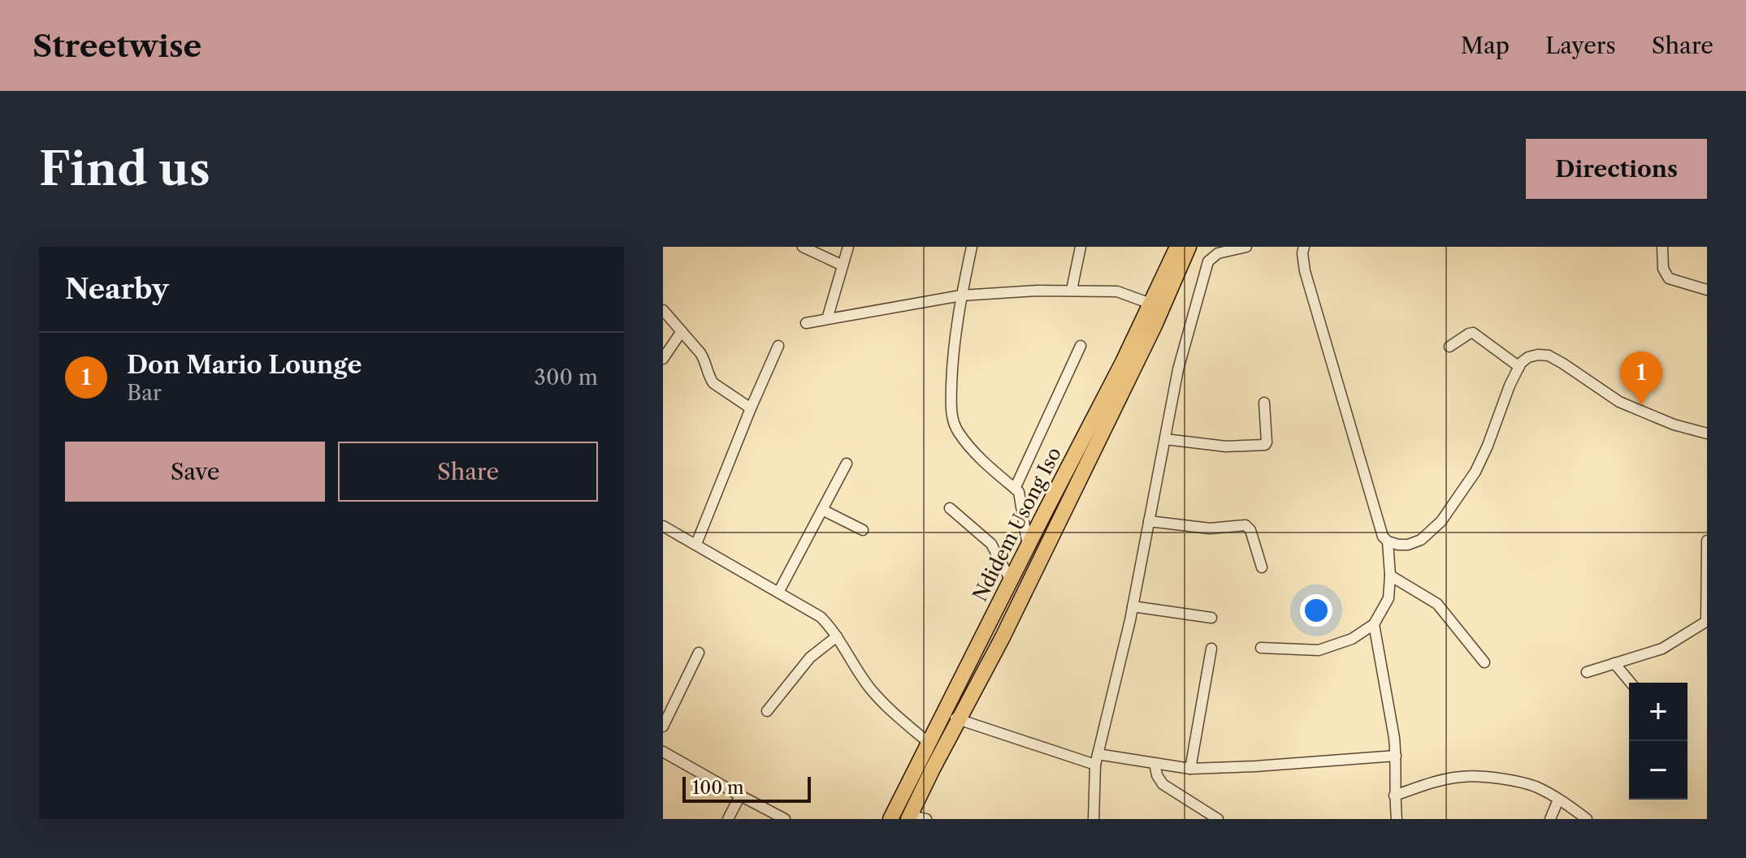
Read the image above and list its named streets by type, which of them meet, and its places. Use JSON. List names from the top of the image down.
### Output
{
  "streets": {
    "highway": ["Ndidem Usong Iso"]
  },
  "scale_bar": "100 m",
  "page": {
    "header": "Streetwise",
    "nav": ["Map", "Layers", "Share"],
    "buttons": [
      "Directions",
      ["Save", "Share"]
    ],
    "title": "Find us",
    "heading": "Nearby",
    "list": [
      {
        "mark": "1",
        "name": "Don Mario Lounge",
        "note": "Bar",
        "value": "300 m"
      }
    ],
    "pins": "1",
    "map_buttons": ["+", "−"],
    "scale": "100 m"
  }
}
